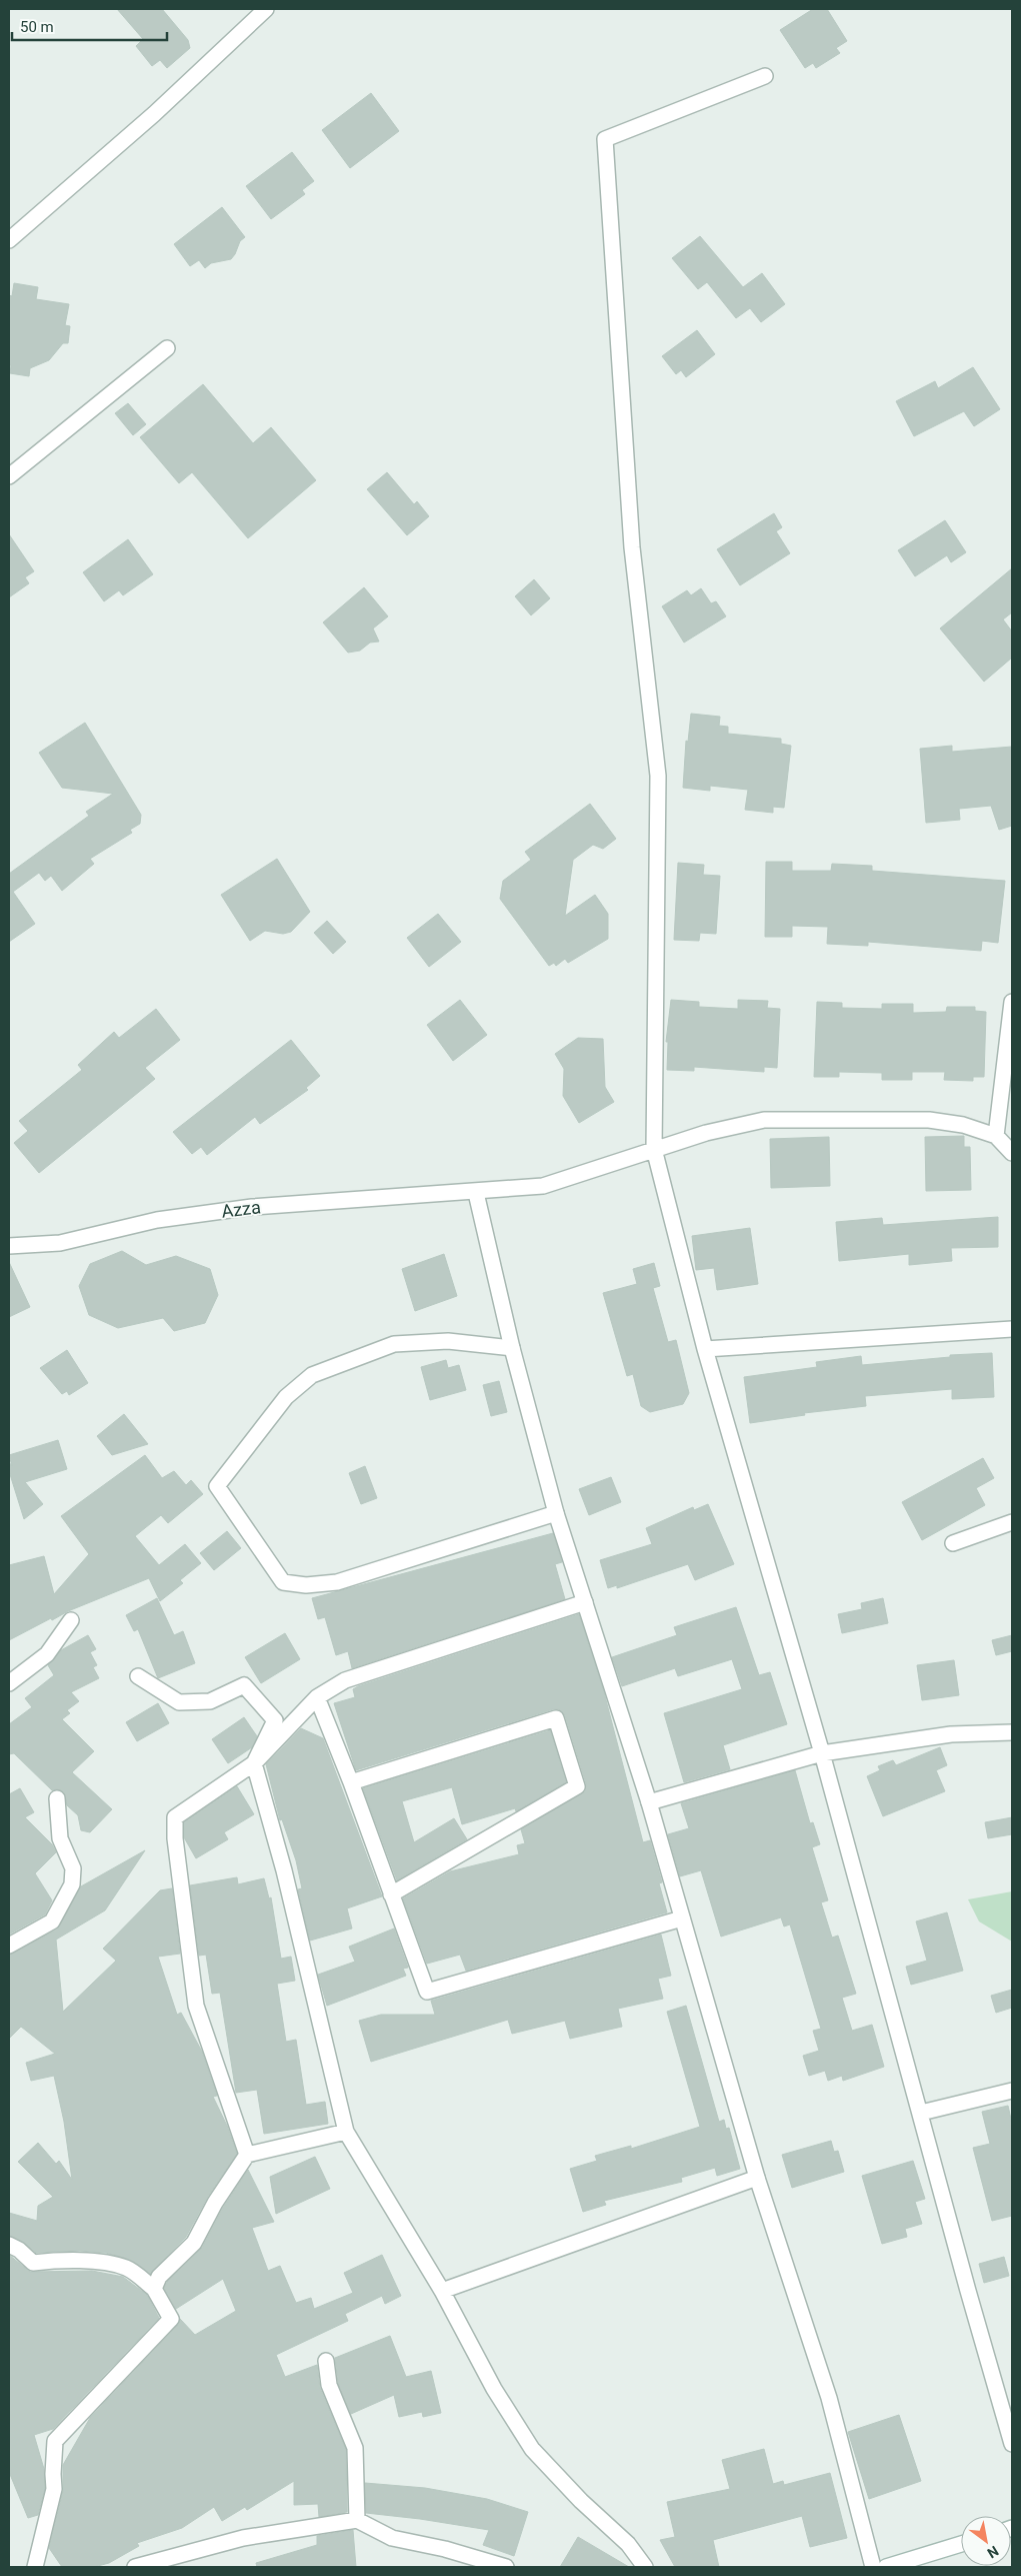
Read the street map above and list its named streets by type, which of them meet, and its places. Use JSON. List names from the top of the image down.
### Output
{
  "streets": {
    "street": ["Azza"]
  },
  "scale_bar": "50 m",
  "north": "bottom right"
}
